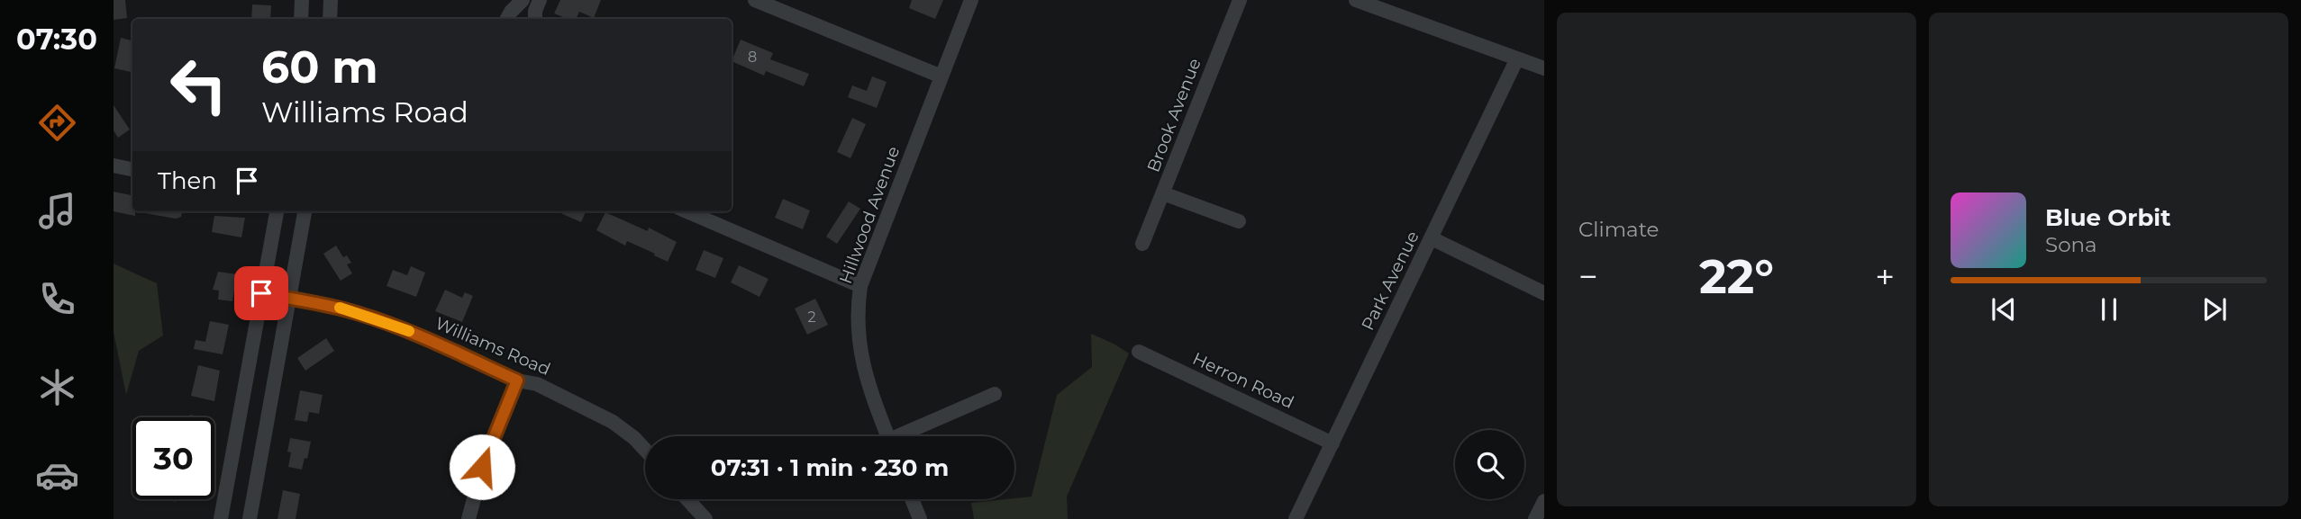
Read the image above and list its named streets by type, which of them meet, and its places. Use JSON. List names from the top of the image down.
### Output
{
  "streets": {
    "street": [
      "Brook Avenue",
      "Hillwood Avenue",
      "Park Avenue",
      "Williams Road",
      "Herron Road"
    ]
  },
  "crossings": [
    ["Park Avenue", "Herron Road"]
  ],
  "house_numbers": ["8", "2"],
  "page": {
    "tabs": "07:30",
    "tile": "Climate",
    "turn": ["60 m", "Williams Road"],
    "then": "Then",
    "song": ["Blue Orbit", "Sona"],
    "heat": ["−", "22°", "+"],
    "limit": "30",
    "trip": "07:31 · 1 min · 230 m"
  }
}
